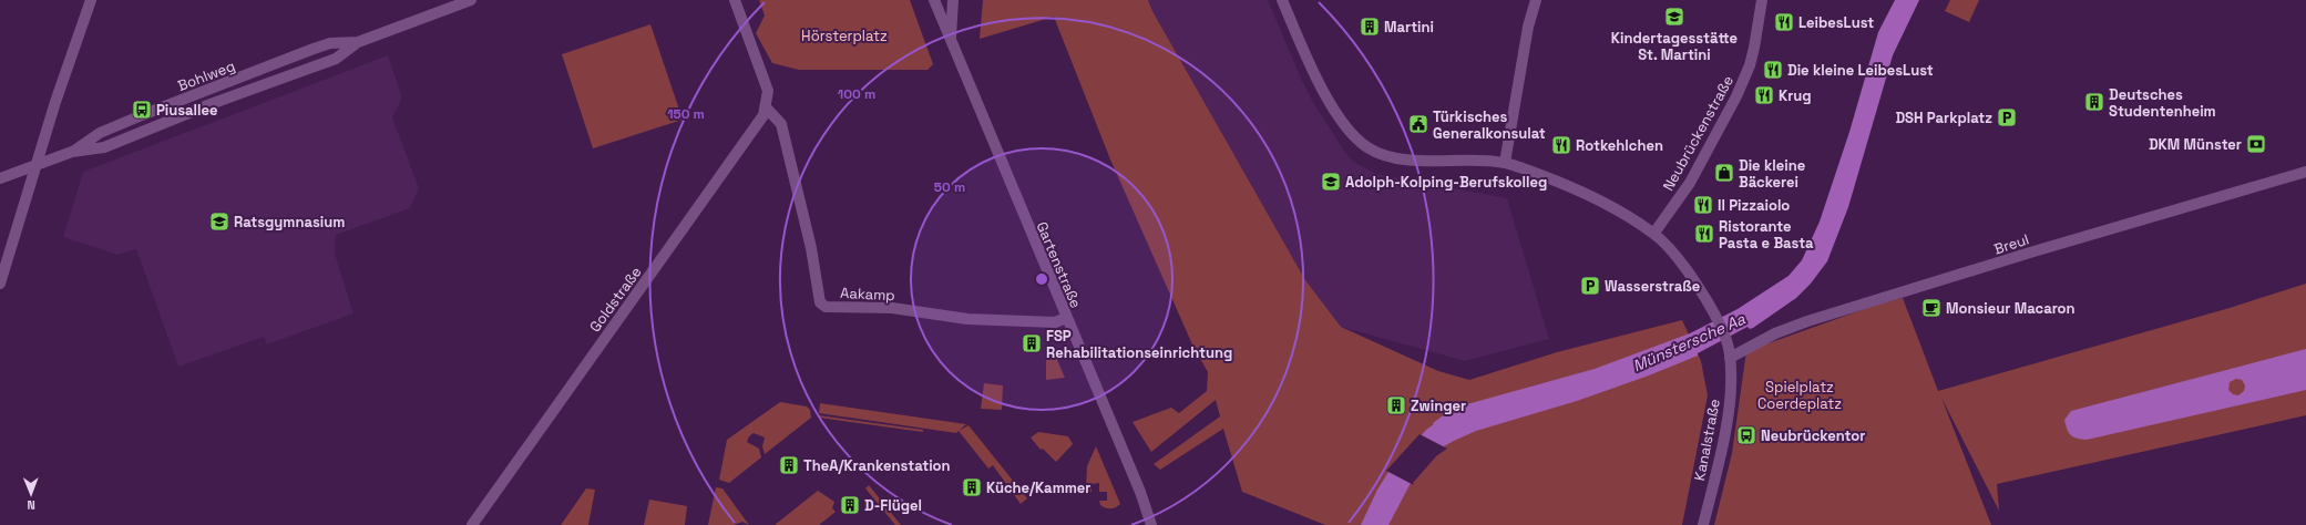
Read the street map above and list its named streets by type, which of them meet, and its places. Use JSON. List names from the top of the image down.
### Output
{
  "streets": {
    "street": [
      "Bohlweg",
      "Neubrückenstraße",
      "Breul",
      "Gartenstraße",
      "Aakamp",
      "Goldstraße",
      "Kanalstraße"
    ]
  },
  "crossings": [
    ["Breul", "Kanalstraße"],
    ["Gartenstraße", "Aakamp"],
    ["Aakamp", "Goldstraße"]
  ],
  "water": ["Münstersche Aa"],
  "parks": ["Hörsterplatz", "Spielplatz Coerdeplatz"],
  "places": {
    "school or university": ["Kindertagesstätte St. Martini", "Adolph-Kolping-Berufskolleg", "Ratsgymnasium"],
    "restaurant": [
      "LeibesLust",
      "Die kleine LeibesLust",
      "Krug",
      "Rotkehlchen",
      "Il Pizzaiolo",
      "Ristorante Pasta e Basta"
    ],
    "building": [
      "Martini",
      "Deutsches Studentenheim",
      "FSP Rehabilitationseinrichtung",
      "Zwinger",
      "TheA/Krankenstation",
      "Küche/Kammer",
      "D-Flügel"
    ],
    "bus stop": ["Piusallee", "Neubrückentor"],
    "parking": ["DSH Parkplatz", "Wasserstraße"],
    "public building": ["Türkisches Generalkonsulat"],
    "bank": ["DKM Münster"],
    "shop": ["Die kleine Bäckerei"],
    "cafe": ["Monsieur Macaron"]
  },
  "north": "bottom",
  "rings": ["100 m", "150 m", "50 m"]
}
